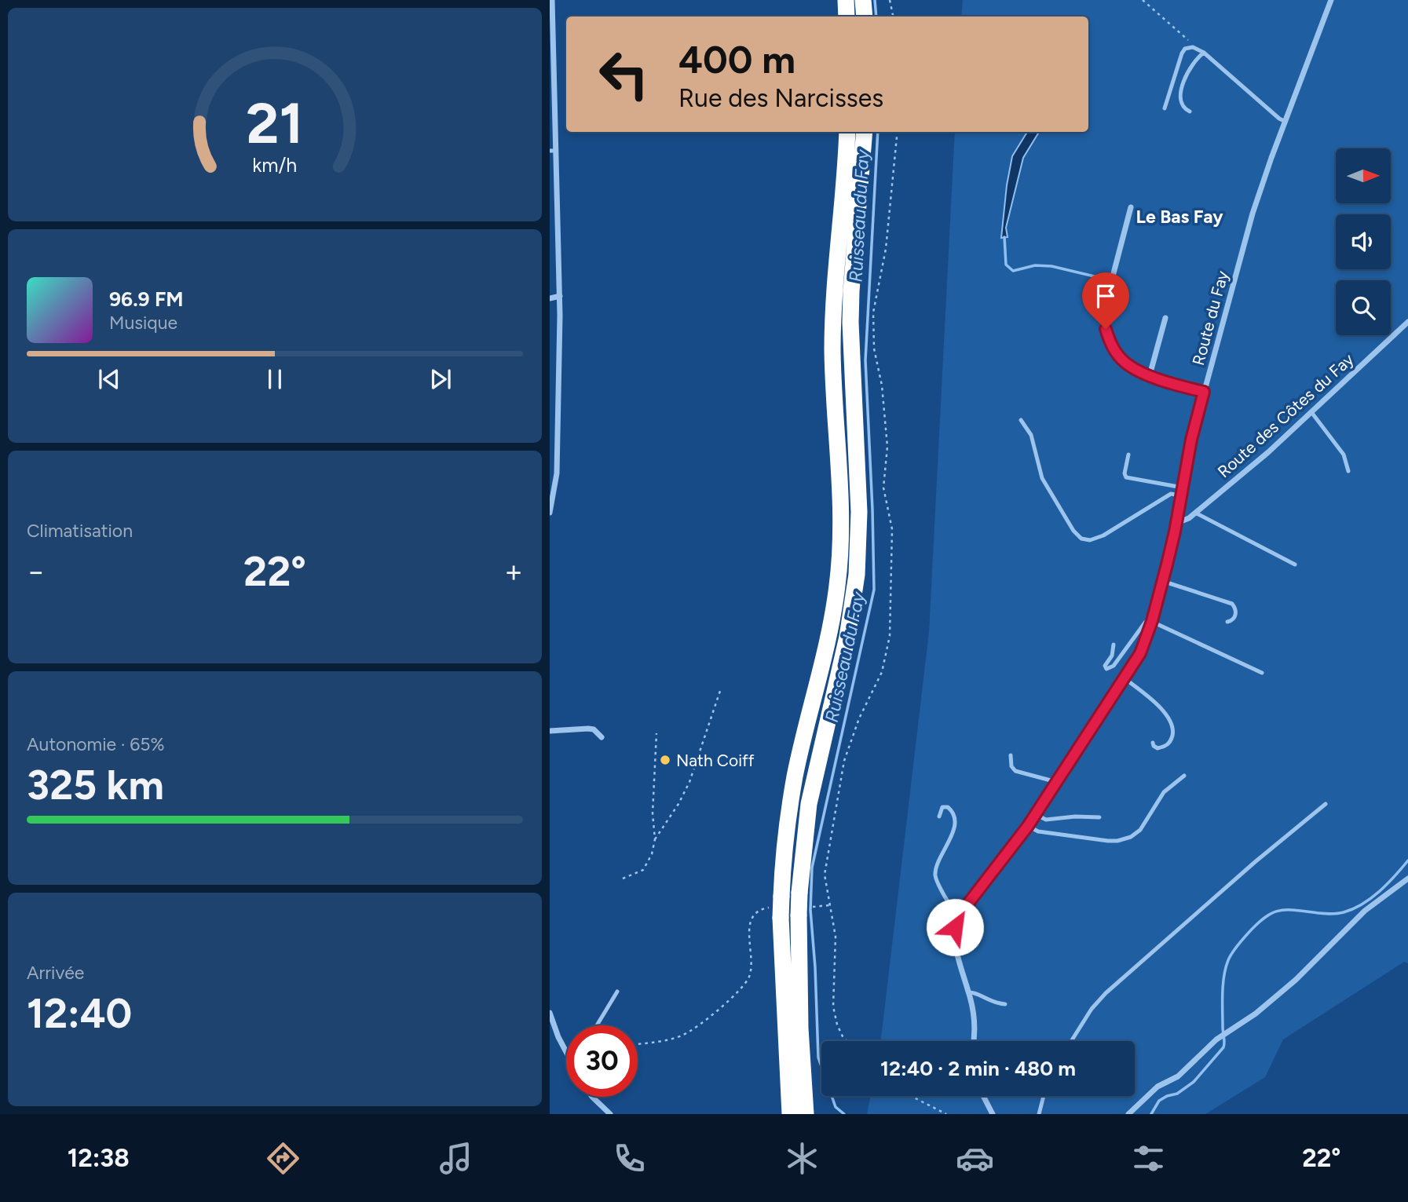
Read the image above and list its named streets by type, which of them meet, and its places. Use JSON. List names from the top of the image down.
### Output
{
  "streets": {
    "street": ["Route du Fay", "Route des Côtes du Fay"]
  },
  "crossings": [
    ["Route du Fay", "Route des Côtes du Fay"]
  ],
  "districts": ["Le Bas Fay"],
  "water": ["Ruisseau du Fay"],
  "places": ["Nath Coiff"],
  "north": "right",
  "page": {
    "turn": ["400 m", "Rue des Narcisses"],
    "song": ["96.9 FM", "Musique"],
    "tile": [
      "Climatisation",
      ["Autonomie · 65%", "325 km"],
      ["Arrivée", "12:40"]
    ],
    "heat": ["−", "22°", "+"],
    "limit": "30",
    "trip": "12:40 · 2 min · 480 m",
    "tabs": ["12:38", "22°"],
    "gauge": ["21", "km/h"]
  }
}
